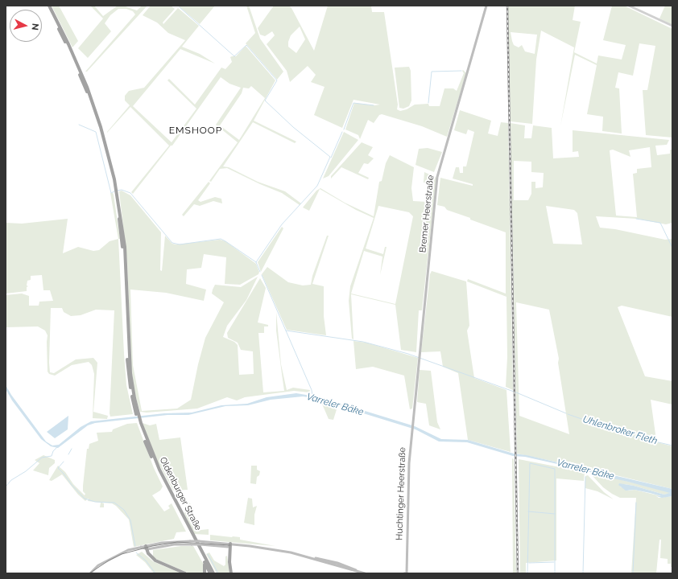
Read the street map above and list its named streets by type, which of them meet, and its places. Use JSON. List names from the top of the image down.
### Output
{
  "streets": {
    "highway": ["Oldenburger Straße"],
    "main road": ["Bremer Heerstraße", "Huchtinger Heerstraße"]
  },
  "crossings": [
    ["Bremer Heerstraße", "Huchtinger Heerstraße"]
  ],
  "districts": ["EMSHOOP"],
  "water": ["Varreler Bäke", "Uhlenbroker Fleth"],
  "north": "right"
}
